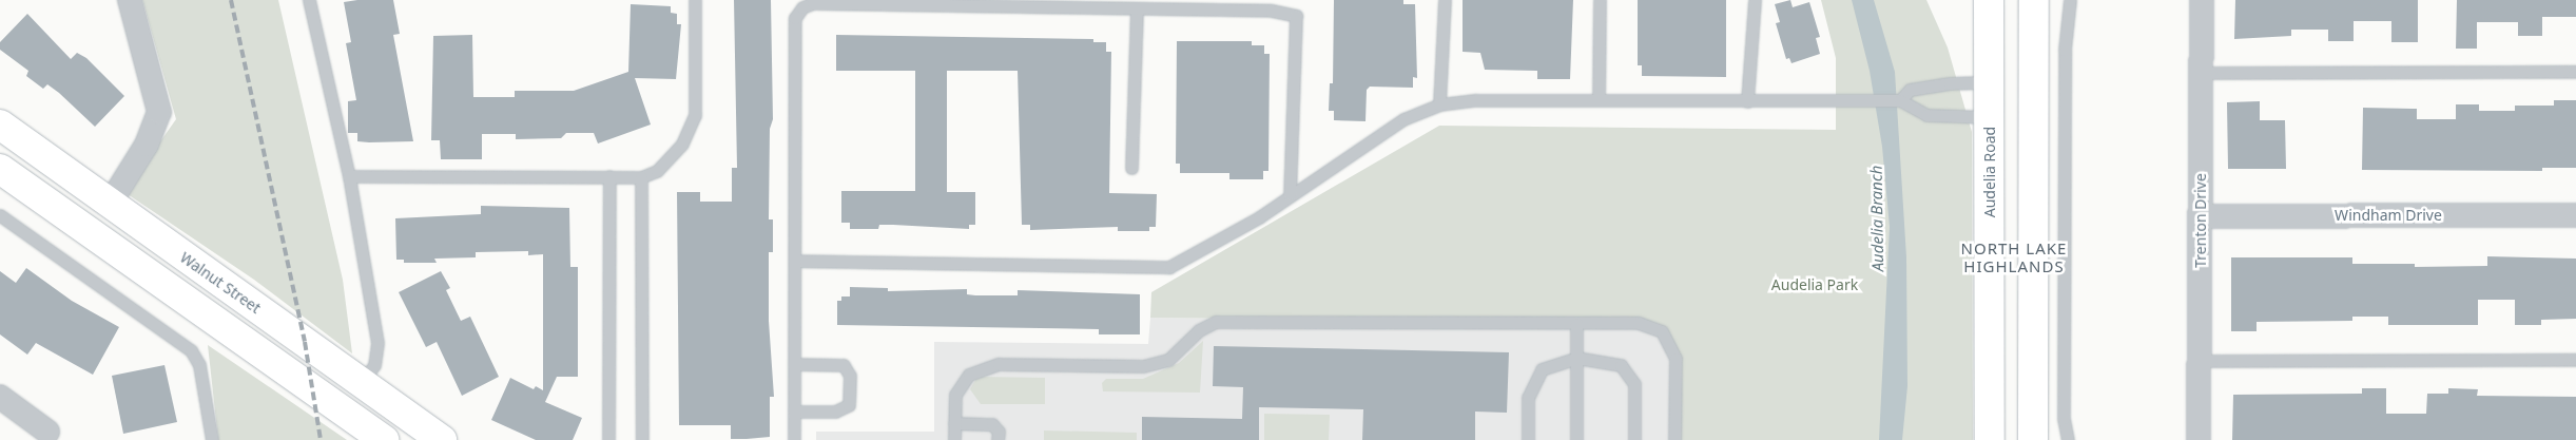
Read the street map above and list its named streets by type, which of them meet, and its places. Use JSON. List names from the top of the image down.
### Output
{
  "streets": {
    "main road": ["Audelia Road", "Walnut Street"],
    "street": ["Windham Drive", "Trenton Drive"]
  },
  "crossings": [
    ["Windham Drive", "Trenton Drive"]
  ],
  "districts": ["NORTH LAKE HIGHLANDS"],
  "water": ["Audelia Branch"],
  "parks": ["Audelia Park"]
}
